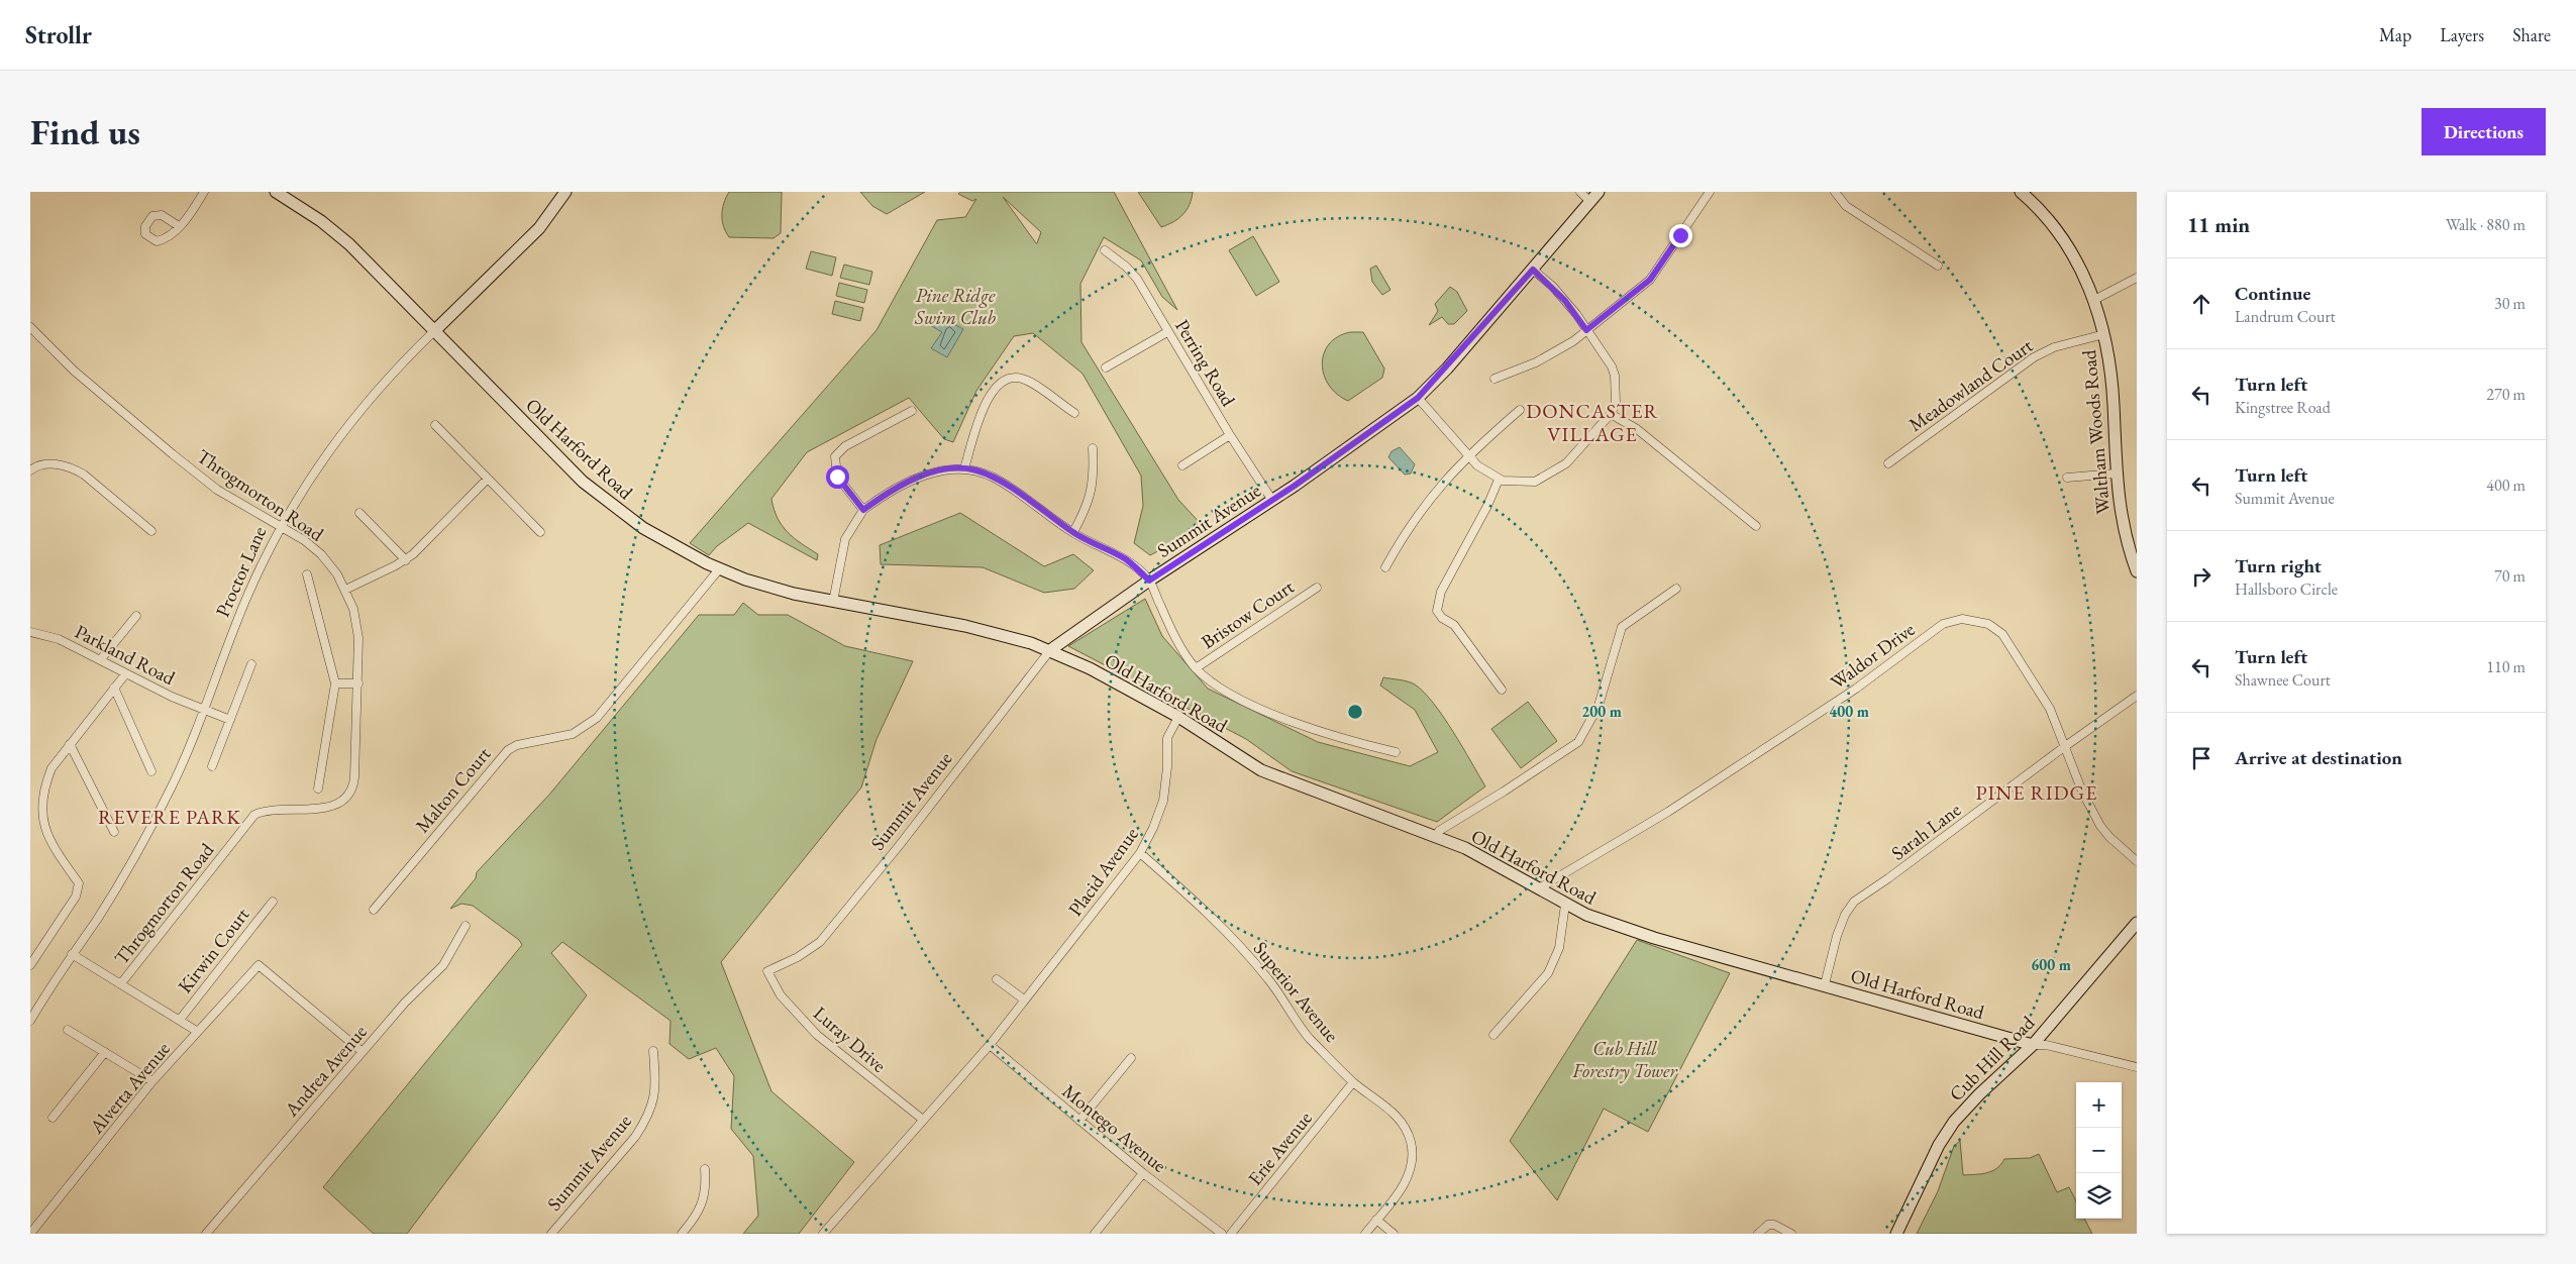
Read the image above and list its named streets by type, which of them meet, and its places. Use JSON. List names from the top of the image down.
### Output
{
  "streets": {
    "street": [
      "Perring Road",
      "Meadowland Court",
      "Waltham Woods Road",
      "Old Harford Road",
      "Throgmorton Road",
      "Summit Avenue",
      "Proctor Lane",
      "Bristow Court",
      "Parkland Road",
      "Waldor Drive",
      "Malton Court",
      "Sarah Lane",
      "Placid Avenue",
      "Kirwin Court",
      "Superior Avenue",
      "Luray Drive",
      "Cub Hill Road",
      "Andrea Avenue",
      "Alverta Avenue",
      "Montego Avenue",
      "Erie Avenue"
    ]
  },
  "crossings": [
    ["Perring Road", "Summit Avenue"],
    ["Meadowland Court", "Waltham Woods Road"],
    ["Old Harford Road", "Summit Avenue"],
    ["Old Harford Road", "Proctor Lane"],
    ["Old Harford Road", "Waldor Drive"],
    ["Old Harford Road", "Malton Court"],
    ["Old Harford Road", "Sarah Lane"],
    ["Old Harford Road", "Placid Avenue"],
    ["Old Harford Road", "Cub Hill Road"],
    ["Throgmorton Road", "Proctor Lane"],
    ["Summit Avenue", "Luray Drive"],
    ["Proctor Lane", "Parkland Road"],
    ["Waldor Drive", "Sarah Lane"],
    ["Placid Avenue", "Superior Avenue"],
    ["Placid Avenue", "Luray Drive"],
    ["Placid Avenue", "Montego Avenue"],
    ["Superior Avenue", "Erie Avenue"],
    ["Andrea Avenue", "Alverta Avenue"]
  ],
  "districts": ["DONCASTER VILLAGE", "PINE RIDGE", "REVERE PARK"],
  "parks": ["Pine Ridge Swim Club", "Cub Hill Forestry Tower"],
  "page": {
    "header": "Strollr",
    "nav": ["Map", "Layers", "Share"],
    "buttons": "Directions",
    "title": "Find us",
    "heading": ["11 min", "Walk · 880 m"],
    "list": [
      ["Continue", "Landrum Court", "30 m"],
      ["Turn left", "Kingstree Road", "270 m"],
      ["Turn left", "Summit Avenue", "400 m"],
      ["Turn right", "Hallsboro Circle", "70 m"],
      ["Turn left", "Shawnee Court", "110 m"],
      "Arrive at destination"
    ],
    "map_buttons": ["+", "−"]
  },
  "rings": ["200 m", "400 m", "600 m"]
}
